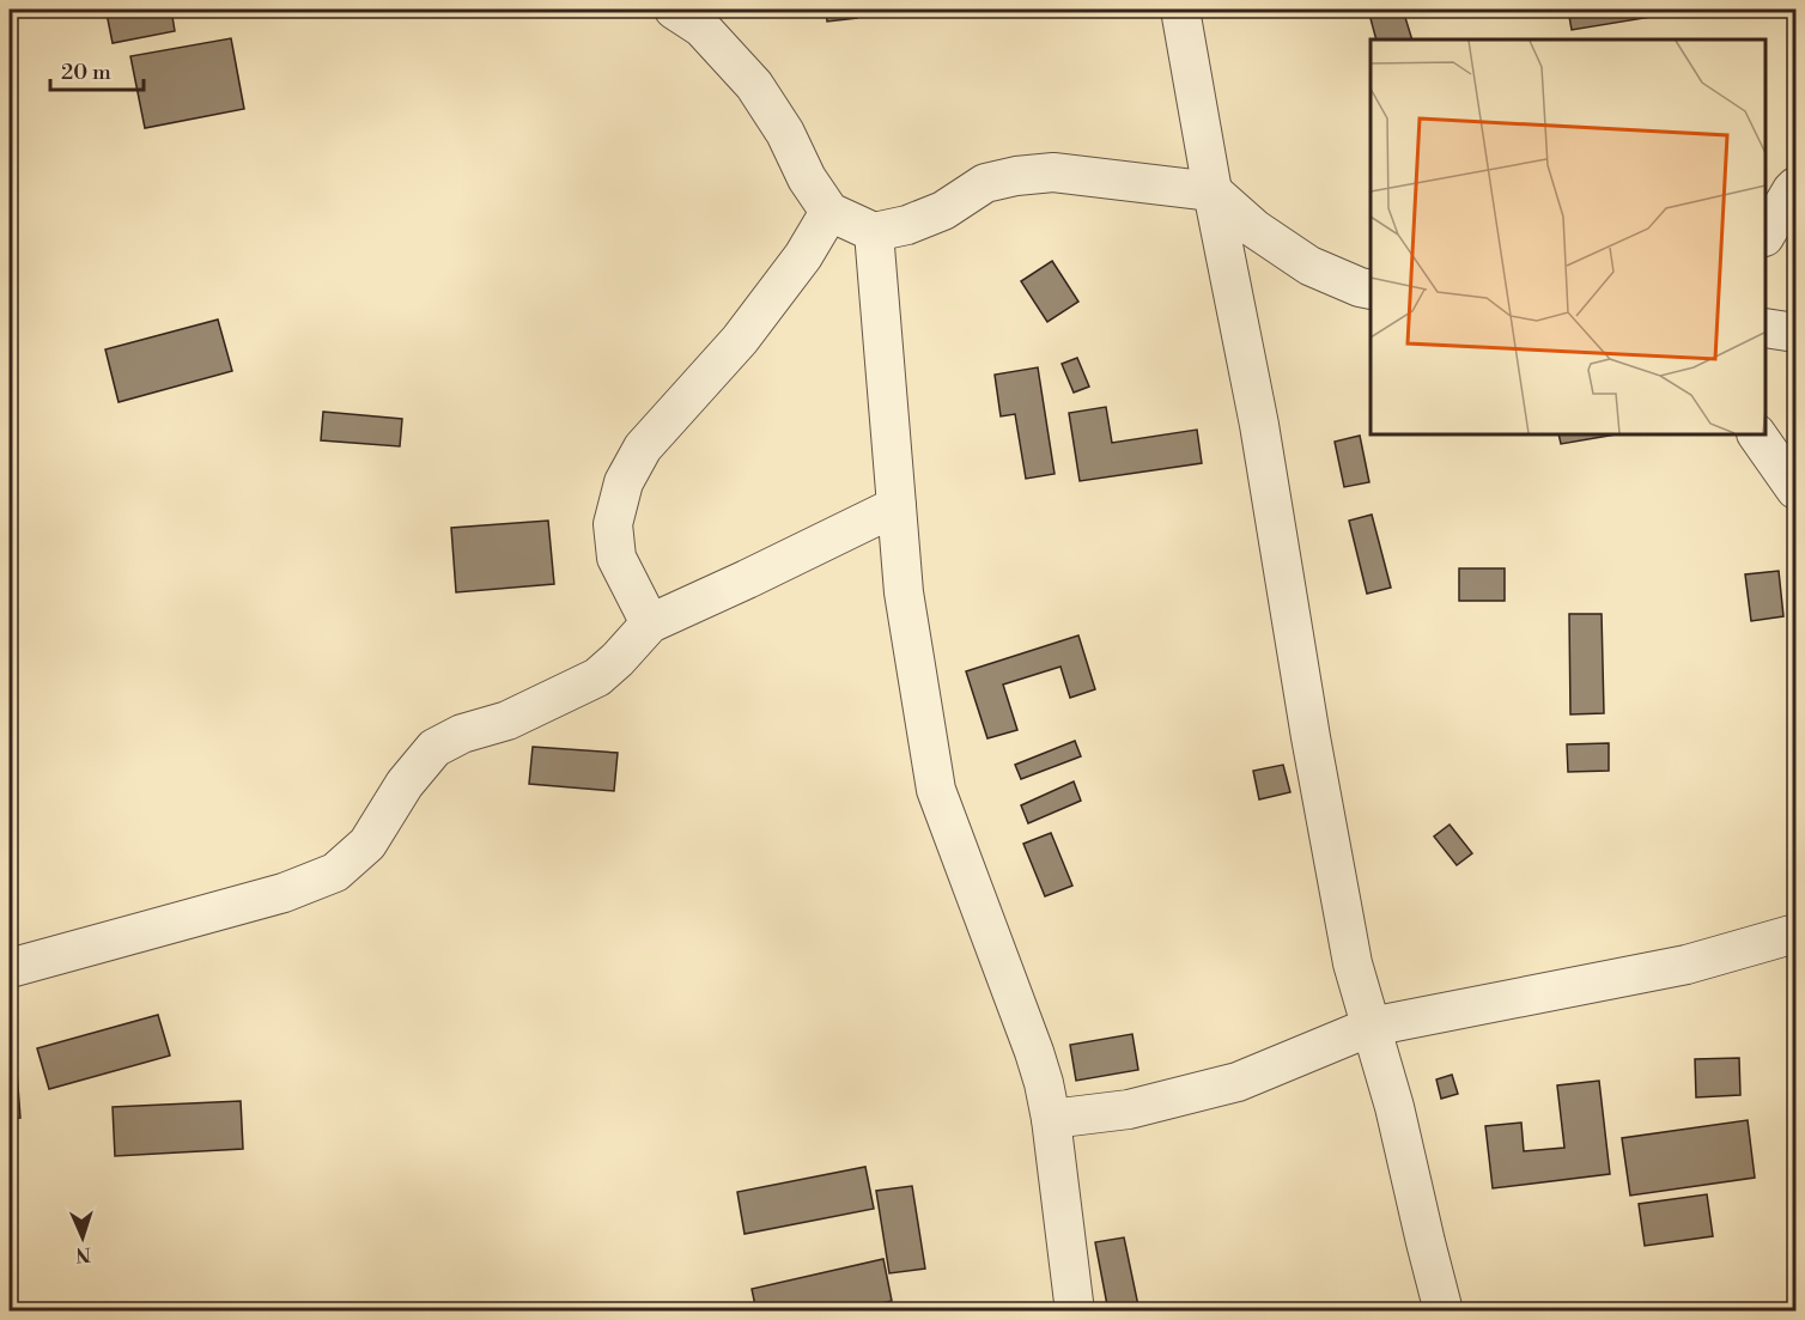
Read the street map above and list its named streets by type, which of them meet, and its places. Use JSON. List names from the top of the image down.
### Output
{
  "scale_bar": "20 m",
  "north": "bottom"
}
